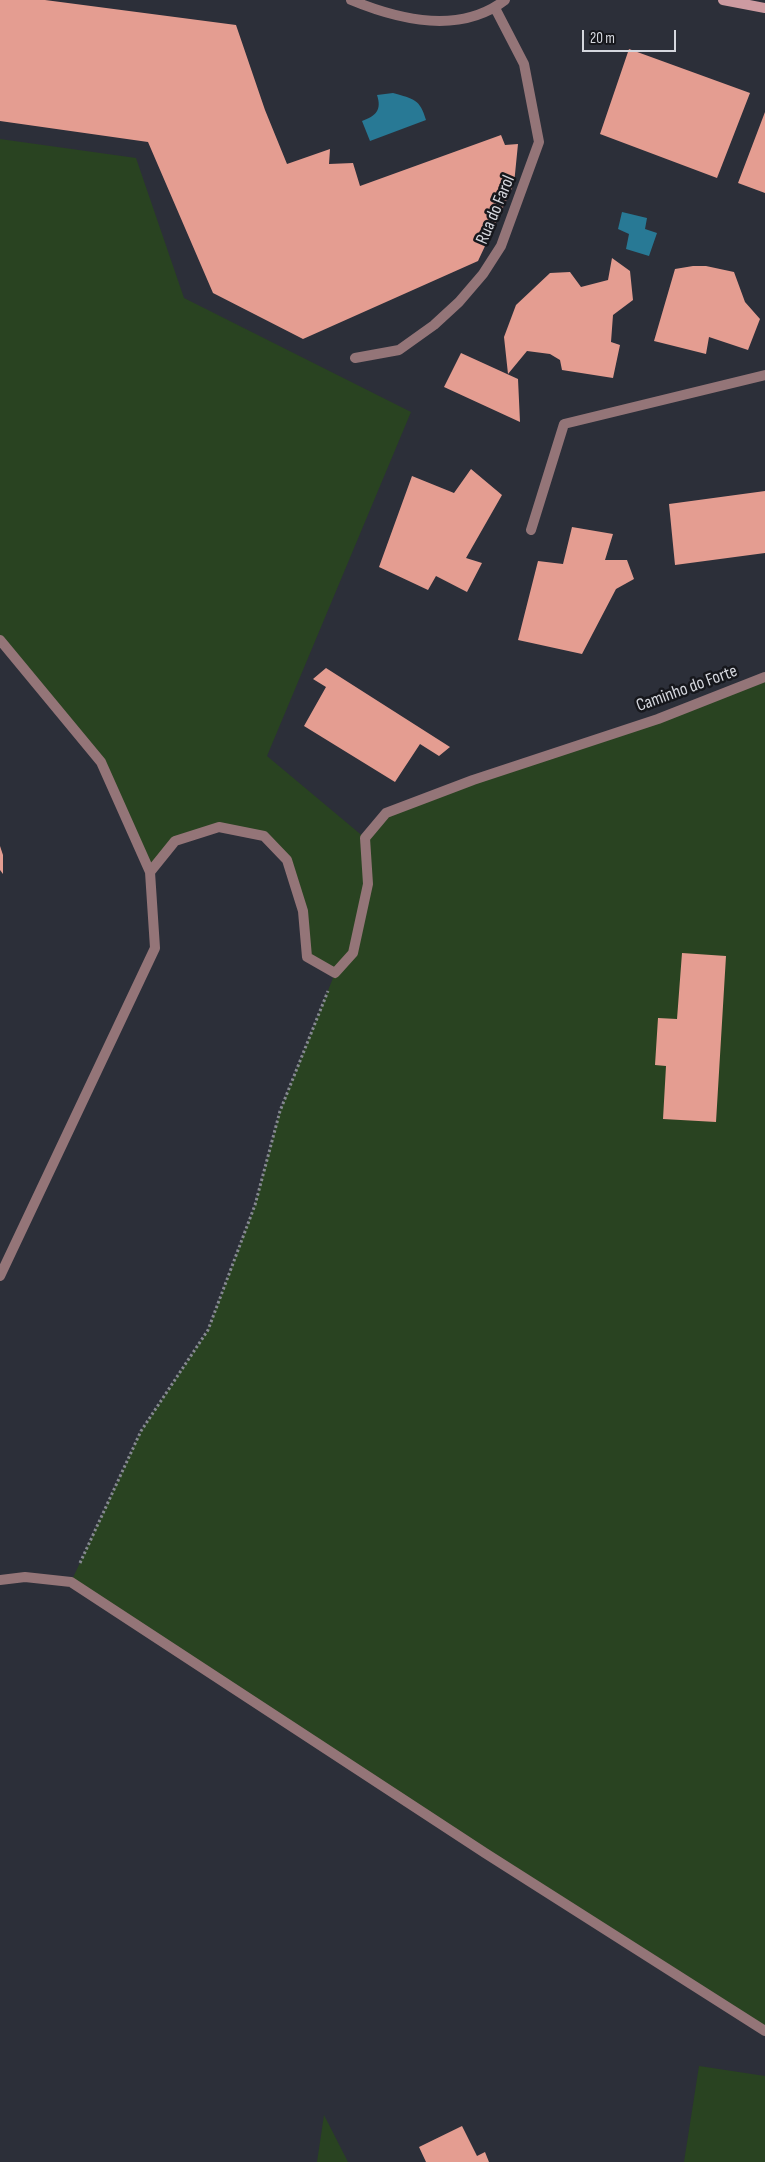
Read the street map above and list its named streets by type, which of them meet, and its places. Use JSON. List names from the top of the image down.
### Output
{
  "streets": {
    "street": ["Rua do Farol", "Caminho do Forte"]
  },
  "scale_bar": "20 m"
}
